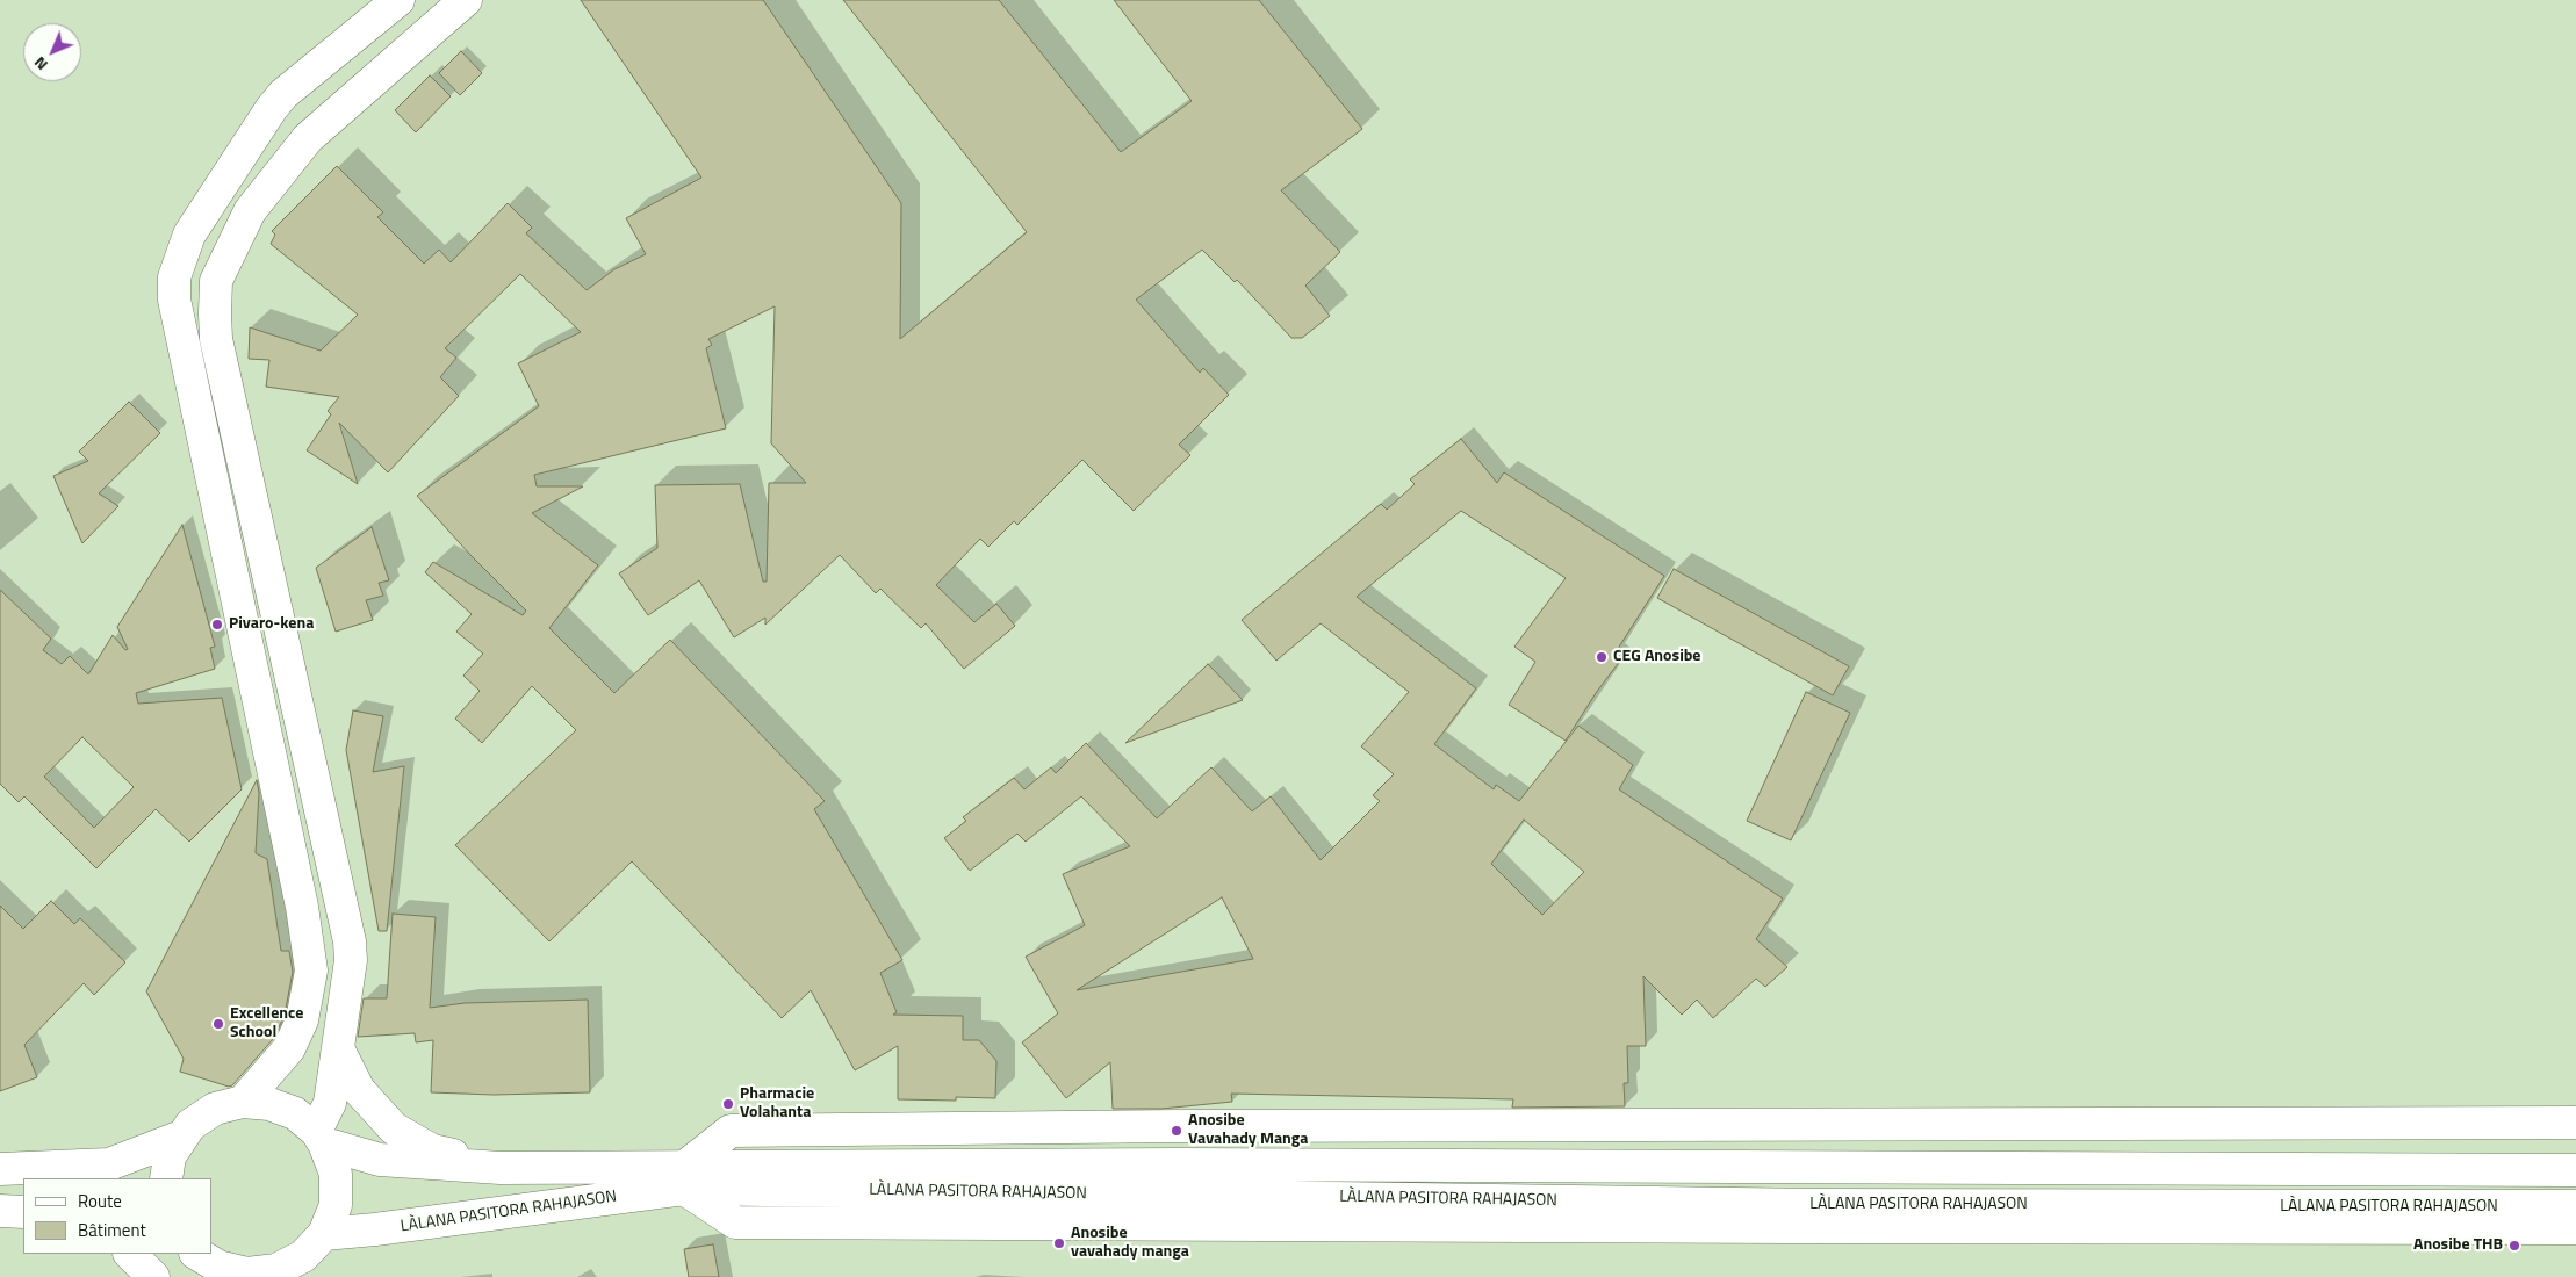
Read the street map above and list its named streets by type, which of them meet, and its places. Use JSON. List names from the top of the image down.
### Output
{
  "streets": {
    "street": ["LÀLANA PASITORA RAHAJASON"]
  },
  "places": [
    "Pivaro-kena",
    "CEG Anosibe",
    "Excellence School",
    "Pharmacie Volahanta",
    "Anosibe Vavahady Manga",
    "Anosibe vavahady manga",
    "Anosibe THB"
  ],
  "legend": ["Route", "Bâtiment"],
  "north": "bottom left"
}
